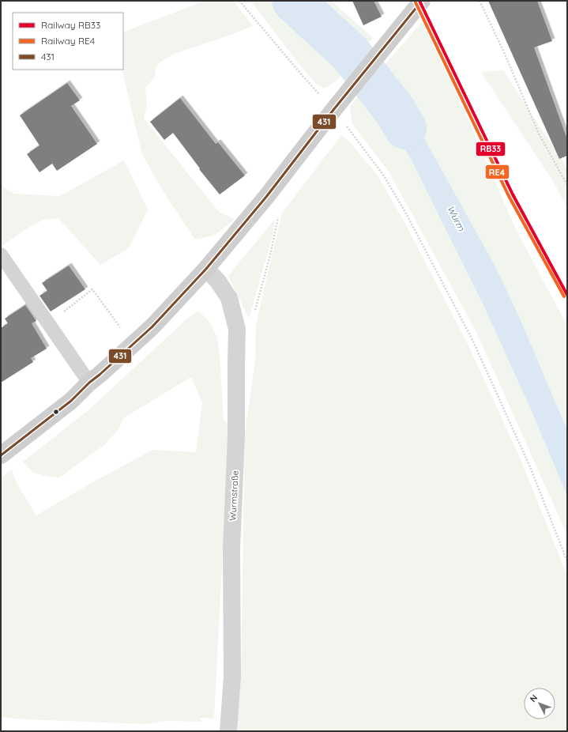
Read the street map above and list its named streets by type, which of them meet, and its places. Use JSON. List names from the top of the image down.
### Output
{
  "streets": {
    "street": ["Wurmstraße"]
  },
  "water": ["Wurm"],
  "lines": ["rail line RB33", "transit line 431", "rail line RE4"],
  "legend": ["Railway RB33", "Railway RE4", "431"],
  "north": "top left"
}
